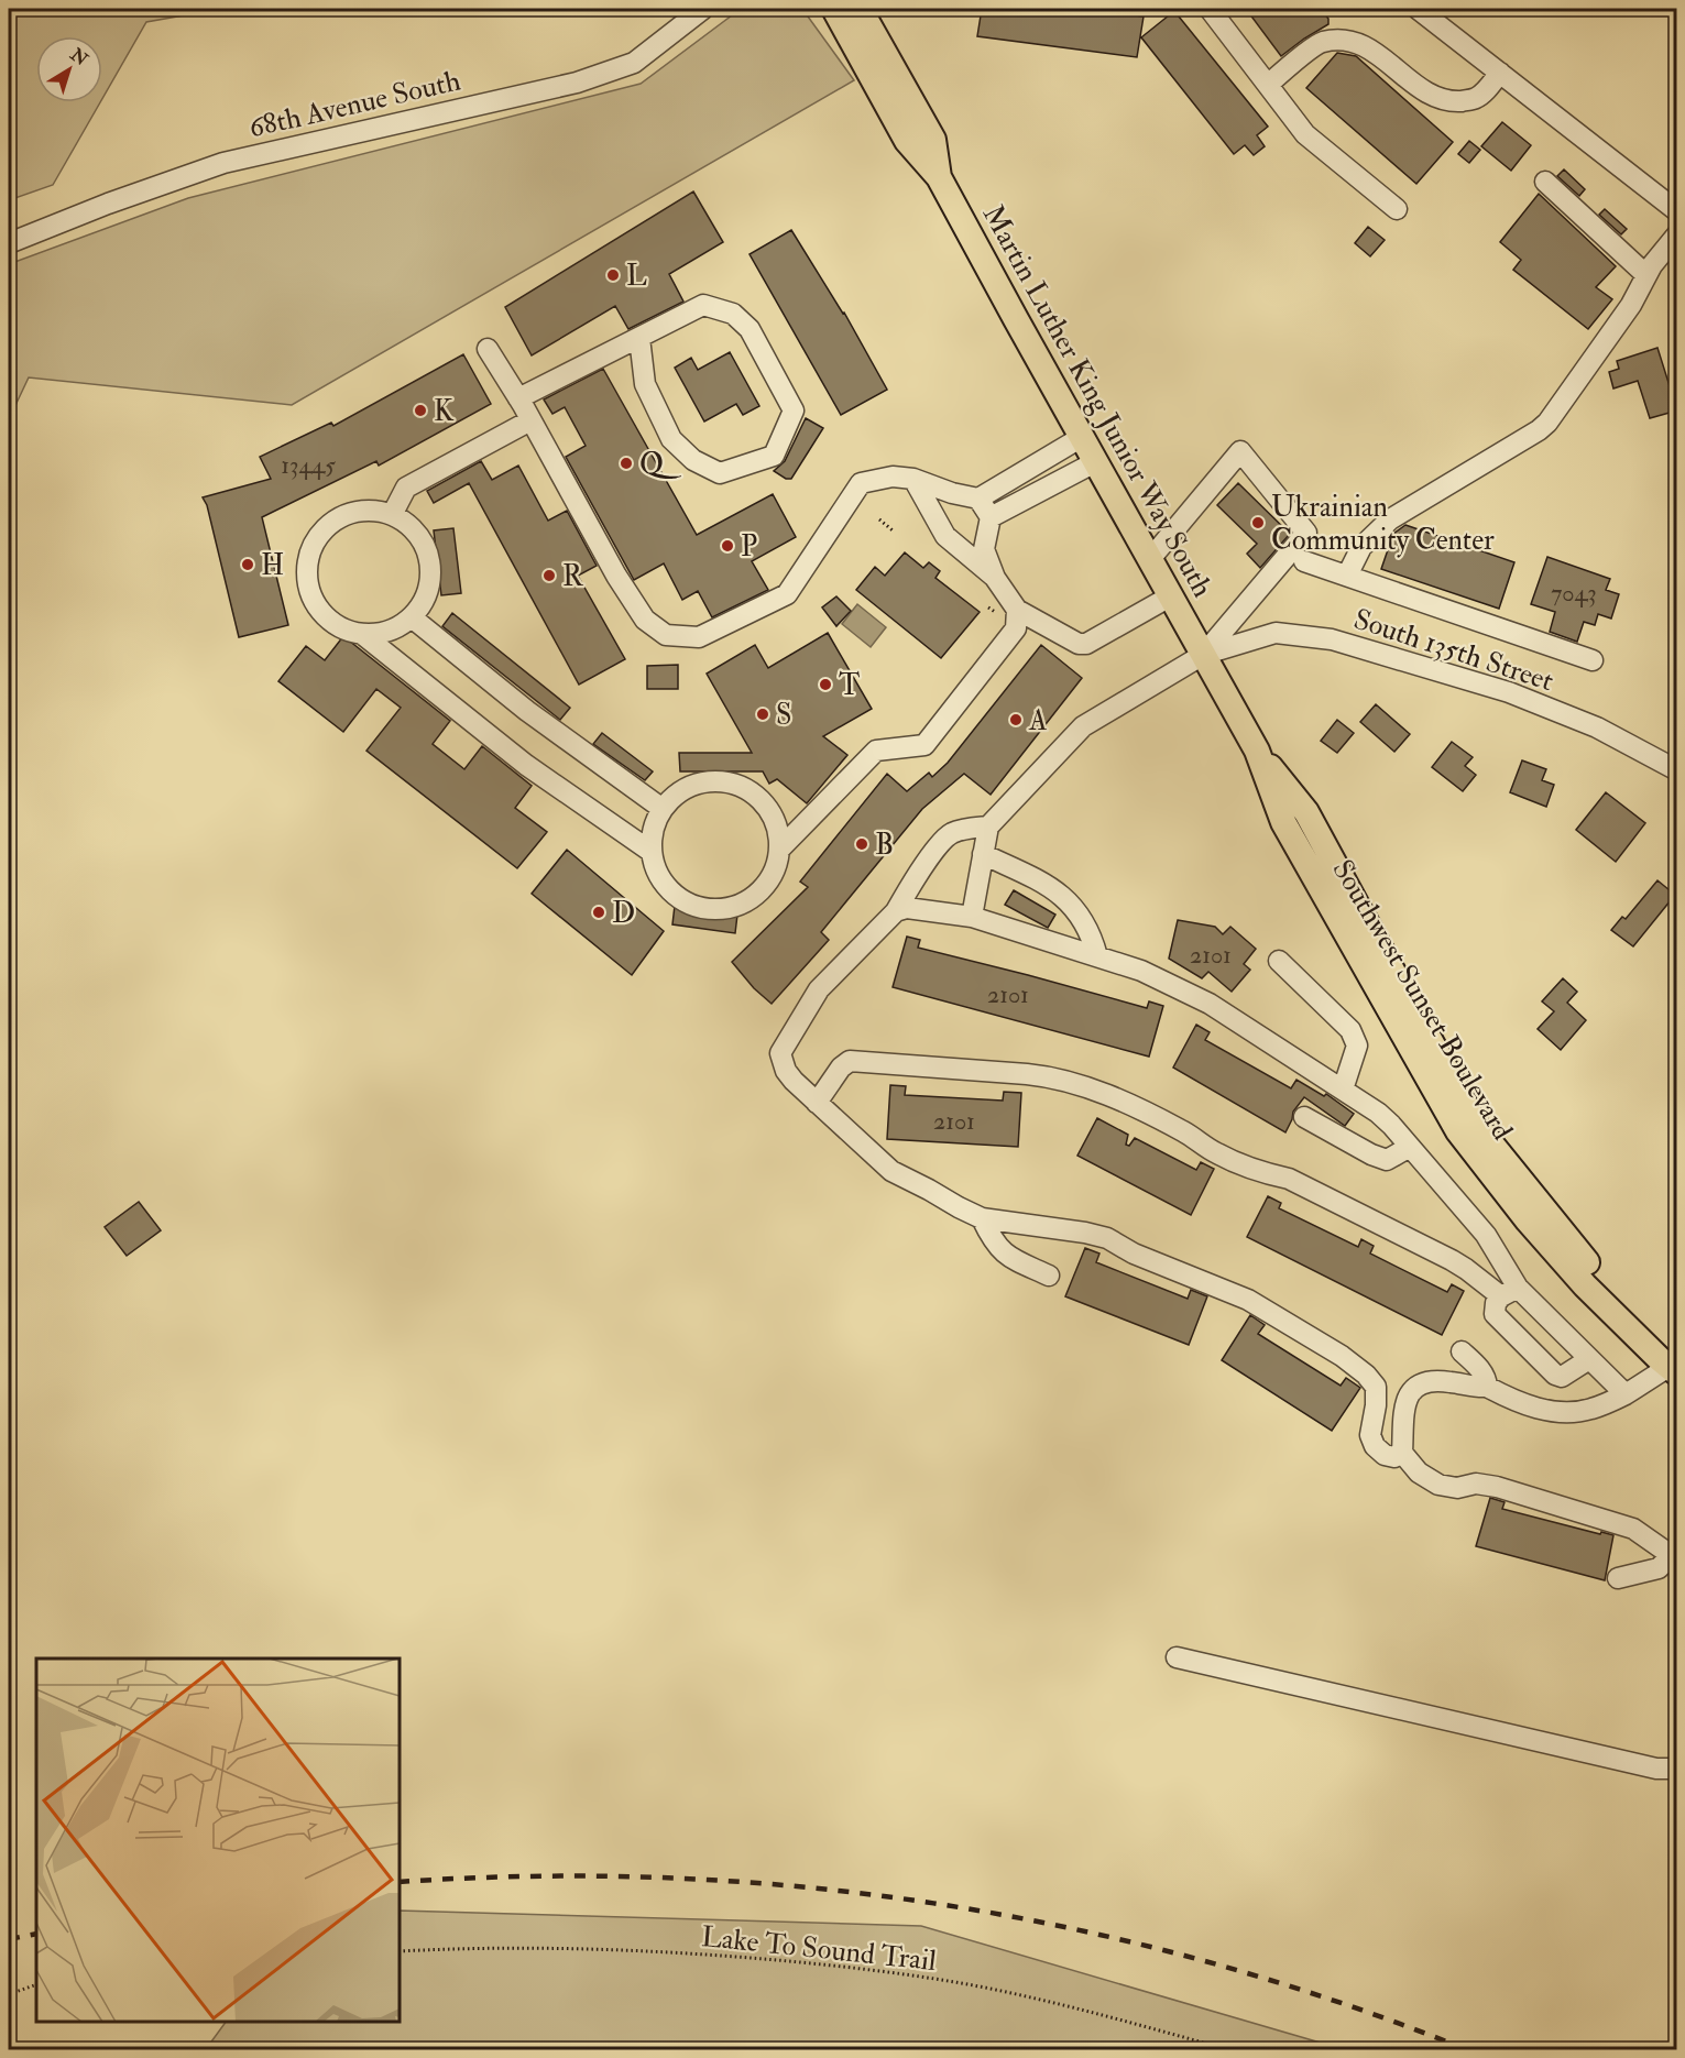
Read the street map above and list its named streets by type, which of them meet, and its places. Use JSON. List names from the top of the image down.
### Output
{
  "streets": {
    "main road": ["Martin Luther King Junior Way South", "Southwest Sunset Boulevard"],
    "street": ["68th Avenue South", "South 135th Street"],
    "path": ["Lake To Sound Trail"]
  },
  "crossings": [
    ["Martin Luther King Junior Way South", "South 135th Street"],
    ["Martin Luther King Junior Way South", "Southwest Sunset Boulevard"],
    ["South 135th Street", "Southwest Sunset Boulevard"]
  ],
  "places": [
    "L",
    "K",
    "Q",
    "Ukrainian Community Center",
    "P",
    "H",
    "R",
    "T",
    "S",
    "A",
    "B",
    "D"
  ],
  "house_numbers": [
    "13445",
    "7043",
    "2101",
    "2101",
    "2101"
  ],
  "north": "top right"
}
